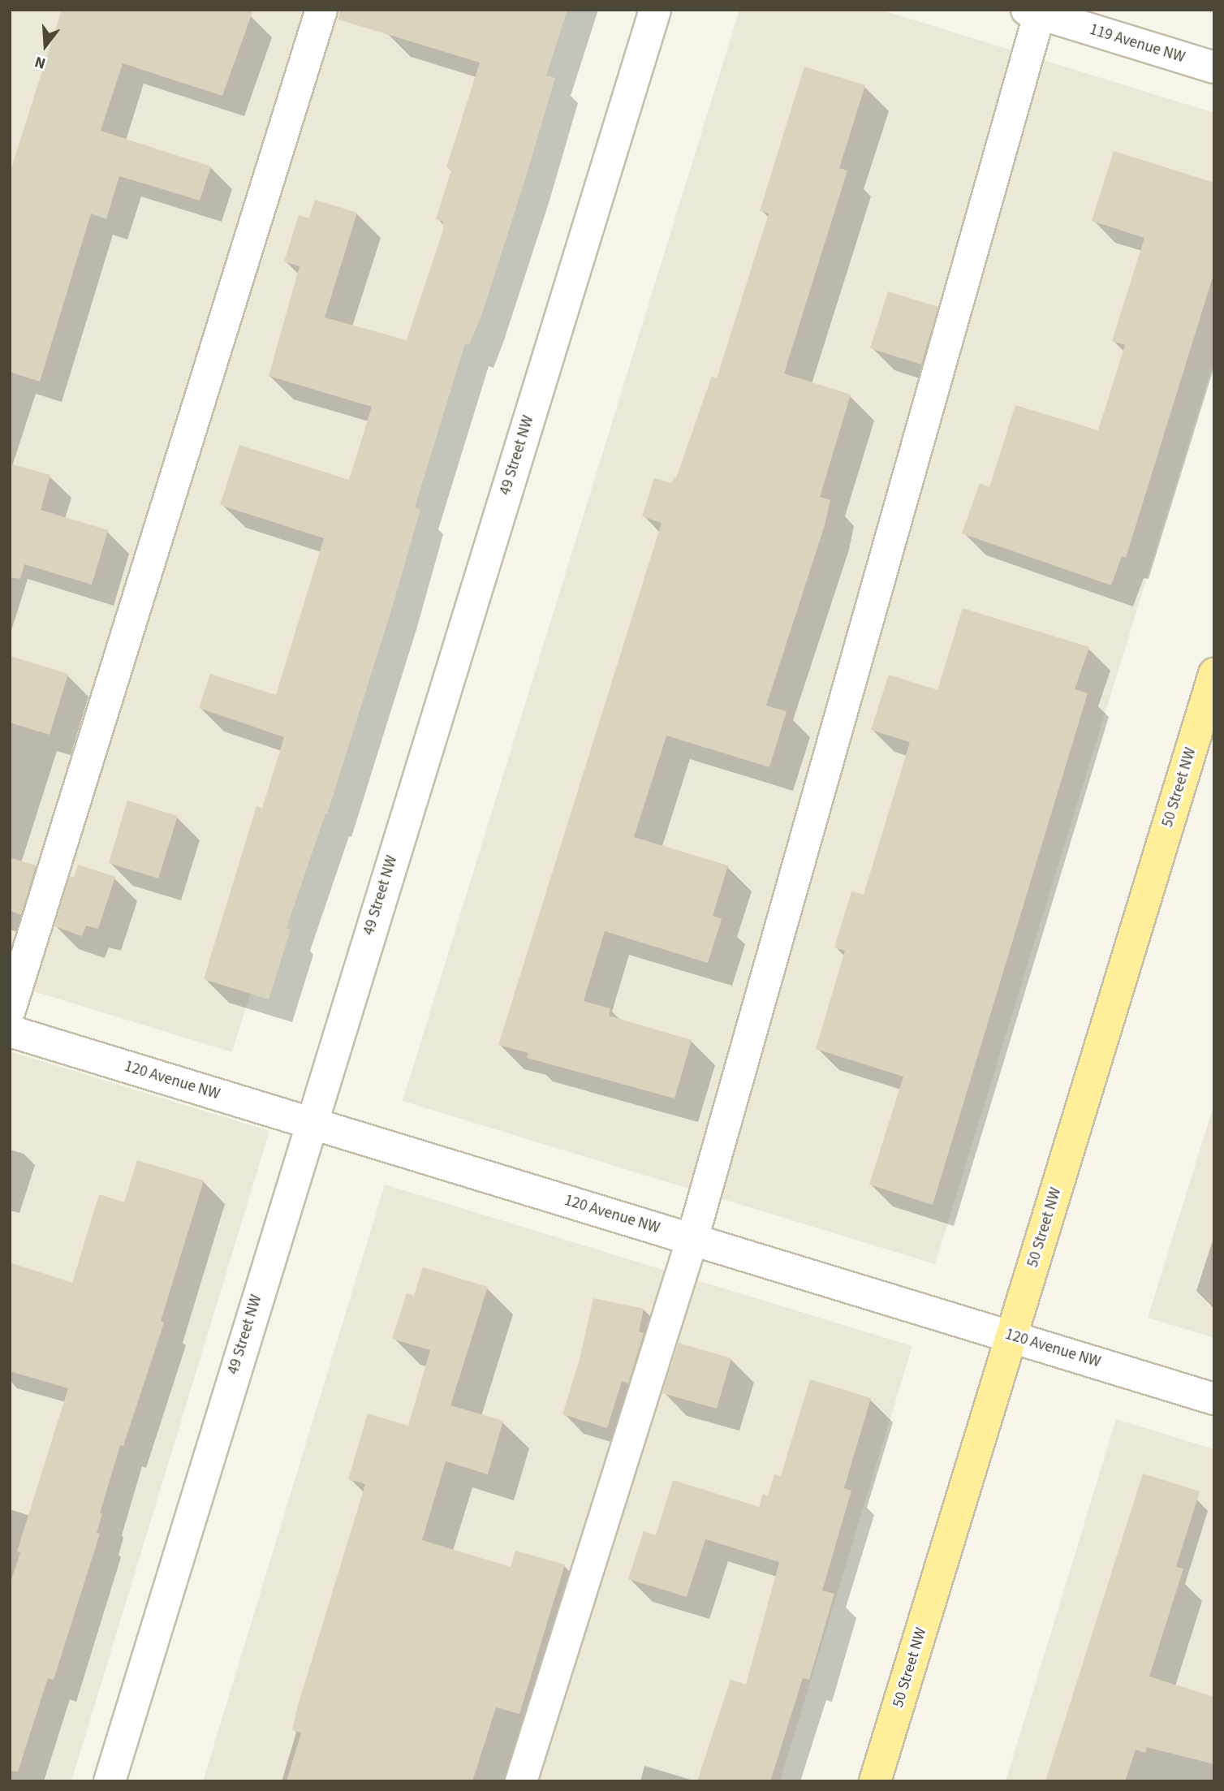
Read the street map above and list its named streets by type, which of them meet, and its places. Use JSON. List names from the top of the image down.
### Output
{
  "streets": {
    "main road": ["50 Street NW"],
    "street": ["119 Avenue NW", "49 Street NW", "120 Avenue NW"]
  },
  "crossings": [
    ["49 Street NW", "120 Avenue NW"],
    ["50 Street NW", "120 Avenue NW"]
  ],
  "north": "bottom"
}
